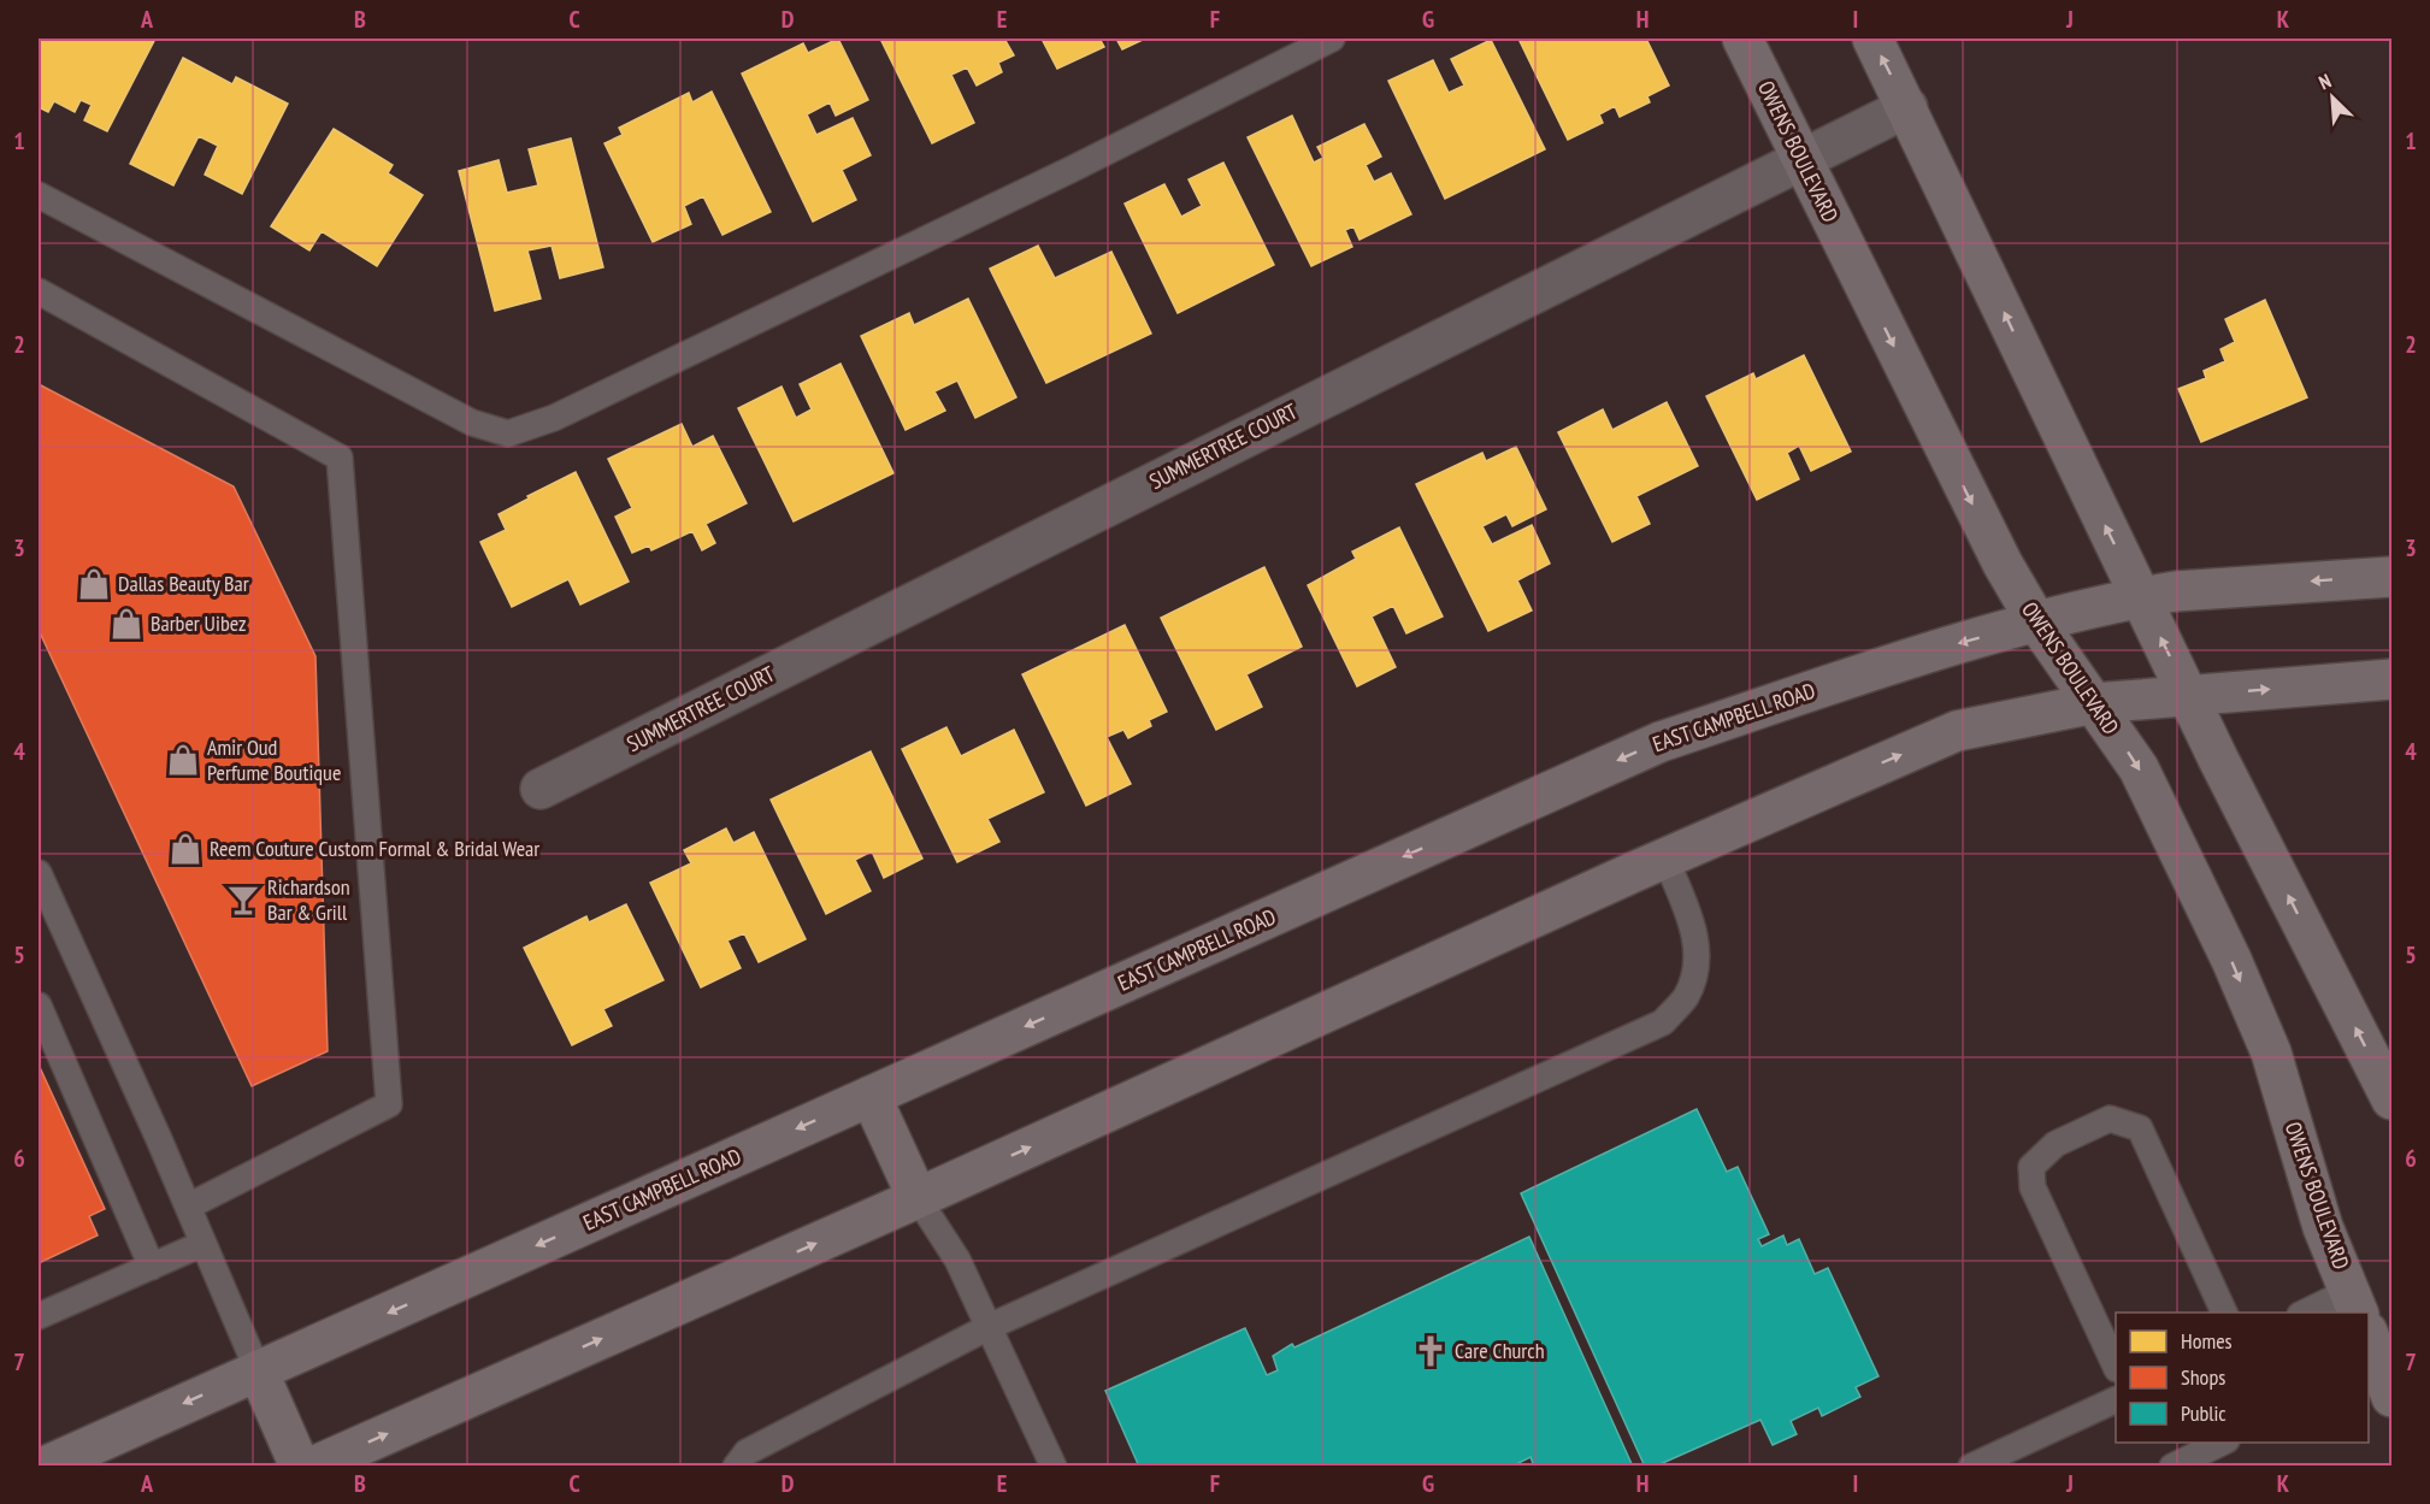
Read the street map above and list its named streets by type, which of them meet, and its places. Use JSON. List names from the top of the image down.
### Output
{
  "streets": {
    "main road": ["OWENS BOULEVARD", "EAST CAMPBELL ROAD"],
    "street": ["SUMMERTREE COURT"]
  },
  "crossings": [
    ["OWENS BOULEVARD", "SUMMERTREE COURT"],
    ["OWENS BOULEVARD", "EAST CAMPBELL ROAD"]
  ],
  "places": {
    "shop": [
      "Dallas Beauty Bar",
      "Barber Uibez",
      "Amir Oud Perfume Boutique",
      "Reem Couture Custom Formal & Bridal Wear"
    ],
    "bar": ["Richardson Bar & Grill"],
    "church": ["Care Church"]
  },
  "legend": ["Homes", "Shops", "Public"],
  "north": "top left",
  "grid": {
    "columns": [
      "A",
      "B",
      "C",
      "D",
      "E",
      "F",
      "G",
      "H",
      "I",
      "J",
      "K"
    ],
    "rows": [
      "1",
      "2",
      "3",
      "4",
      "5",
      "6",
      "7"
    ]
  }
}
